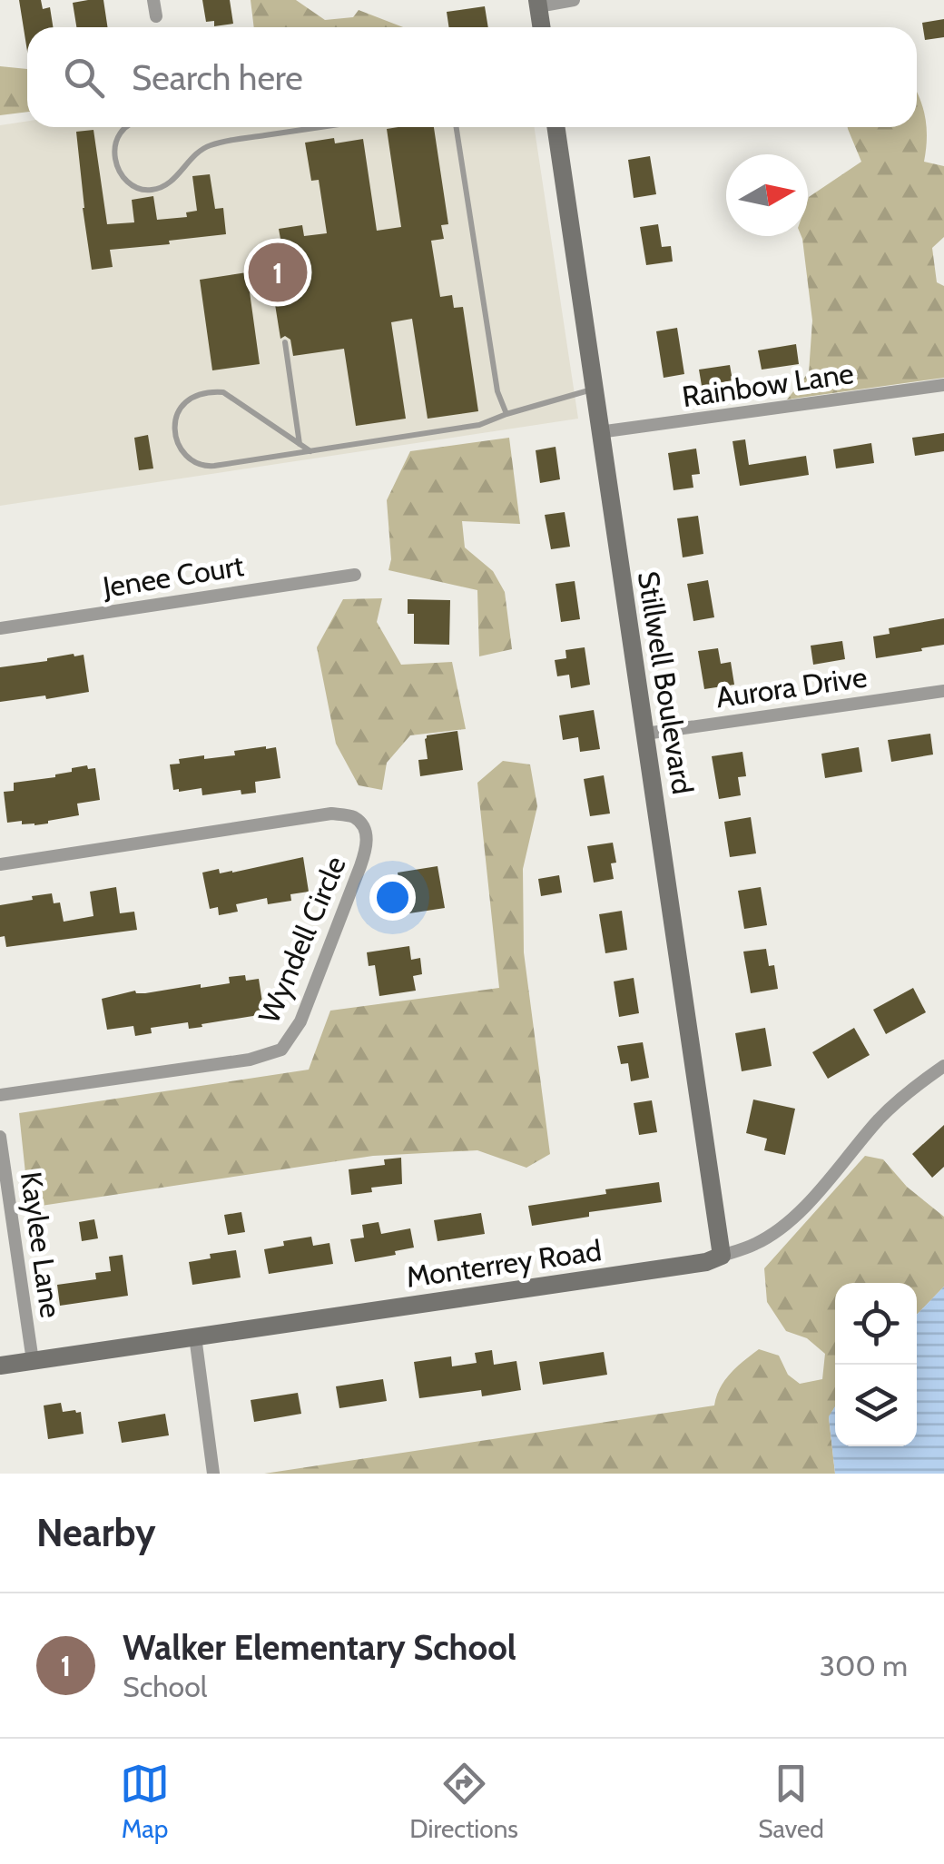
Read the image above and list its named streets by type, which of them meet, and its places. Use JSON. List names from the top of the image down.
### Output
{
  "streets": {
    "street": [
      "Rainbow Lane",
      "Jenee Court",
      "Stillwell Boulevard",
      "Aurora Drive",
      "Wyndell Circle",
      "Kaylee Lane",
      "Monterrey Road"
    ]
  },
  "crossings": [
    ["Rainbow Lane", "Stillwell Boulevard"],
    ["Stillwell Boulevard", "Aurora Drive"],
    ["Stillwell Boulevard", "Monterrey Road"],
    ["Kaylee Lane", "Monterrey Road"]
  ],
  "north": "right",
  "page": {
    "search": "Search here",
    "pins": "1",
    "heading": "Nearby",
    "list": [
      {
        "mark": "1",
        "name": "Walker Elementary School",
        "note": "School",
        "value": "300 m"
      }
    ],
    "nav": ["Map", "Directions", "Saved"]
  }
}
